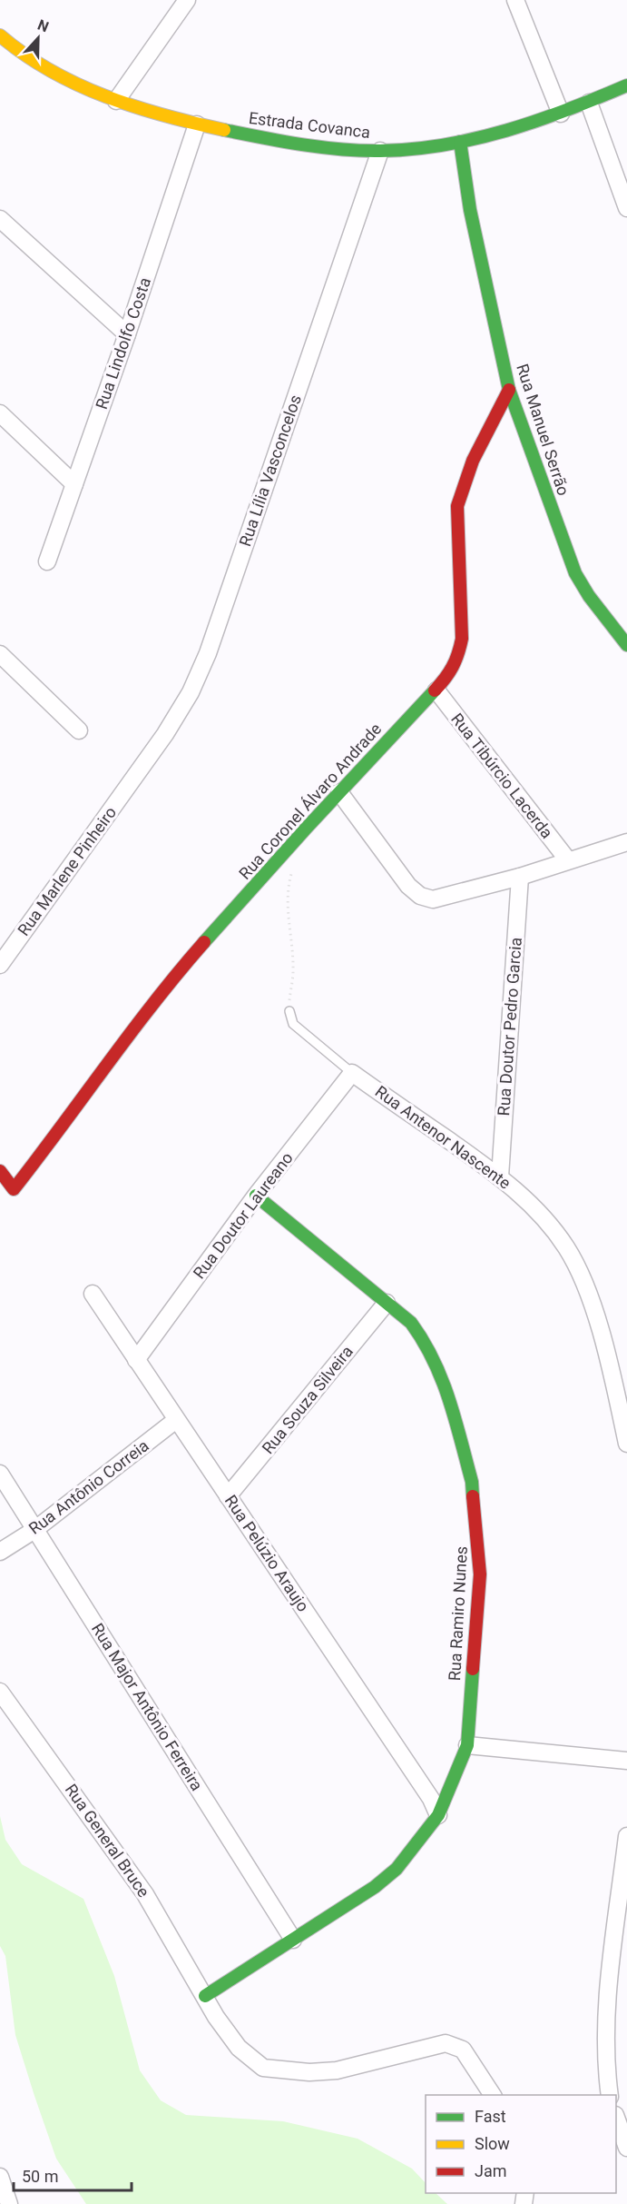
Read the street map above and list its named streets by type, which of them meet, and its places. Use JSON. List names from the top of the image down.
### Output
{
  "streets": {
    "street": [
      "Estrada Covanca",
      "Rua Lindolfo Costa",
      "Rua Manuel Serrão",
      "Rua Lília Vasconcelos",
      "Rua Tibúrcio Lacerda",
      "Rua Coronel Álvaro Andrade",
      "Rua Marlene Pinheiro",
      "Rua Doutor Pedro Garcia",
      "Rua Antenor Nascente",
      "Rua Doutor Laureano",
      "Rua Souza Silveira",
      "Rua Antônio Correia",
      "Rua Pelúzio Araujo",
      "Rua Ramiro Nunes",
      "Rua Major Antônio Ferreira",
      "Rua General Bruce"
    ]
  },
  "crossings": [
    ["Estrada Covanca", "Rua Lindolfo Costa"],
    ["Estrada Covanca", "Rua Manuel Serrão"],
    ["Estrada Covanca", "Rua Lília Vasconcelos"],
    ["Rua Manuel Serrão", "Rua Coronel Álvaro Andrade"],
    ["Rua Lília Vasconcelos", "Rua Marlene Pinheiro"],
    ["Rua Tibúrcio Lacerda", "Rua Coronel Álvaro Andrade"],
    ["Rua Doutor Pedro Garcia", "Rua Antenor Nascente"],
    ["Rua Antenor Nascente", "Rua Doutor Laureano"],
    ["Rua Doutor Laureano", "Rua Pelúzio Araujo"],
    ["Rua Doutor Laureano", "Rua Ramiro Nunes"],
    ["Rua Souza Silveira", "Rua Pelúzio Araujo"],
    ["Rua Souza Silveira", "Rua Ramiro Nunes"],
    ["Rua Antônio Correia", "Rua Pelúzio Araujo"],
    ["Rua Antônio Correia", "Rua Major Antônio Ferreira"],
    ["Rua Pelúzio Araujo", "Rua Ramiro Nunes"],
    ["Rua Ramiro Nunes", "Rua Major Antônio Ferreira"],
    ["Rua Ramiro Nunes", "Rua General Bruce"]
  ],
  "legend": ["Fast", "Slow", "Jam"],
  "scale_bar": "50 m",
  "north": "top"
}
